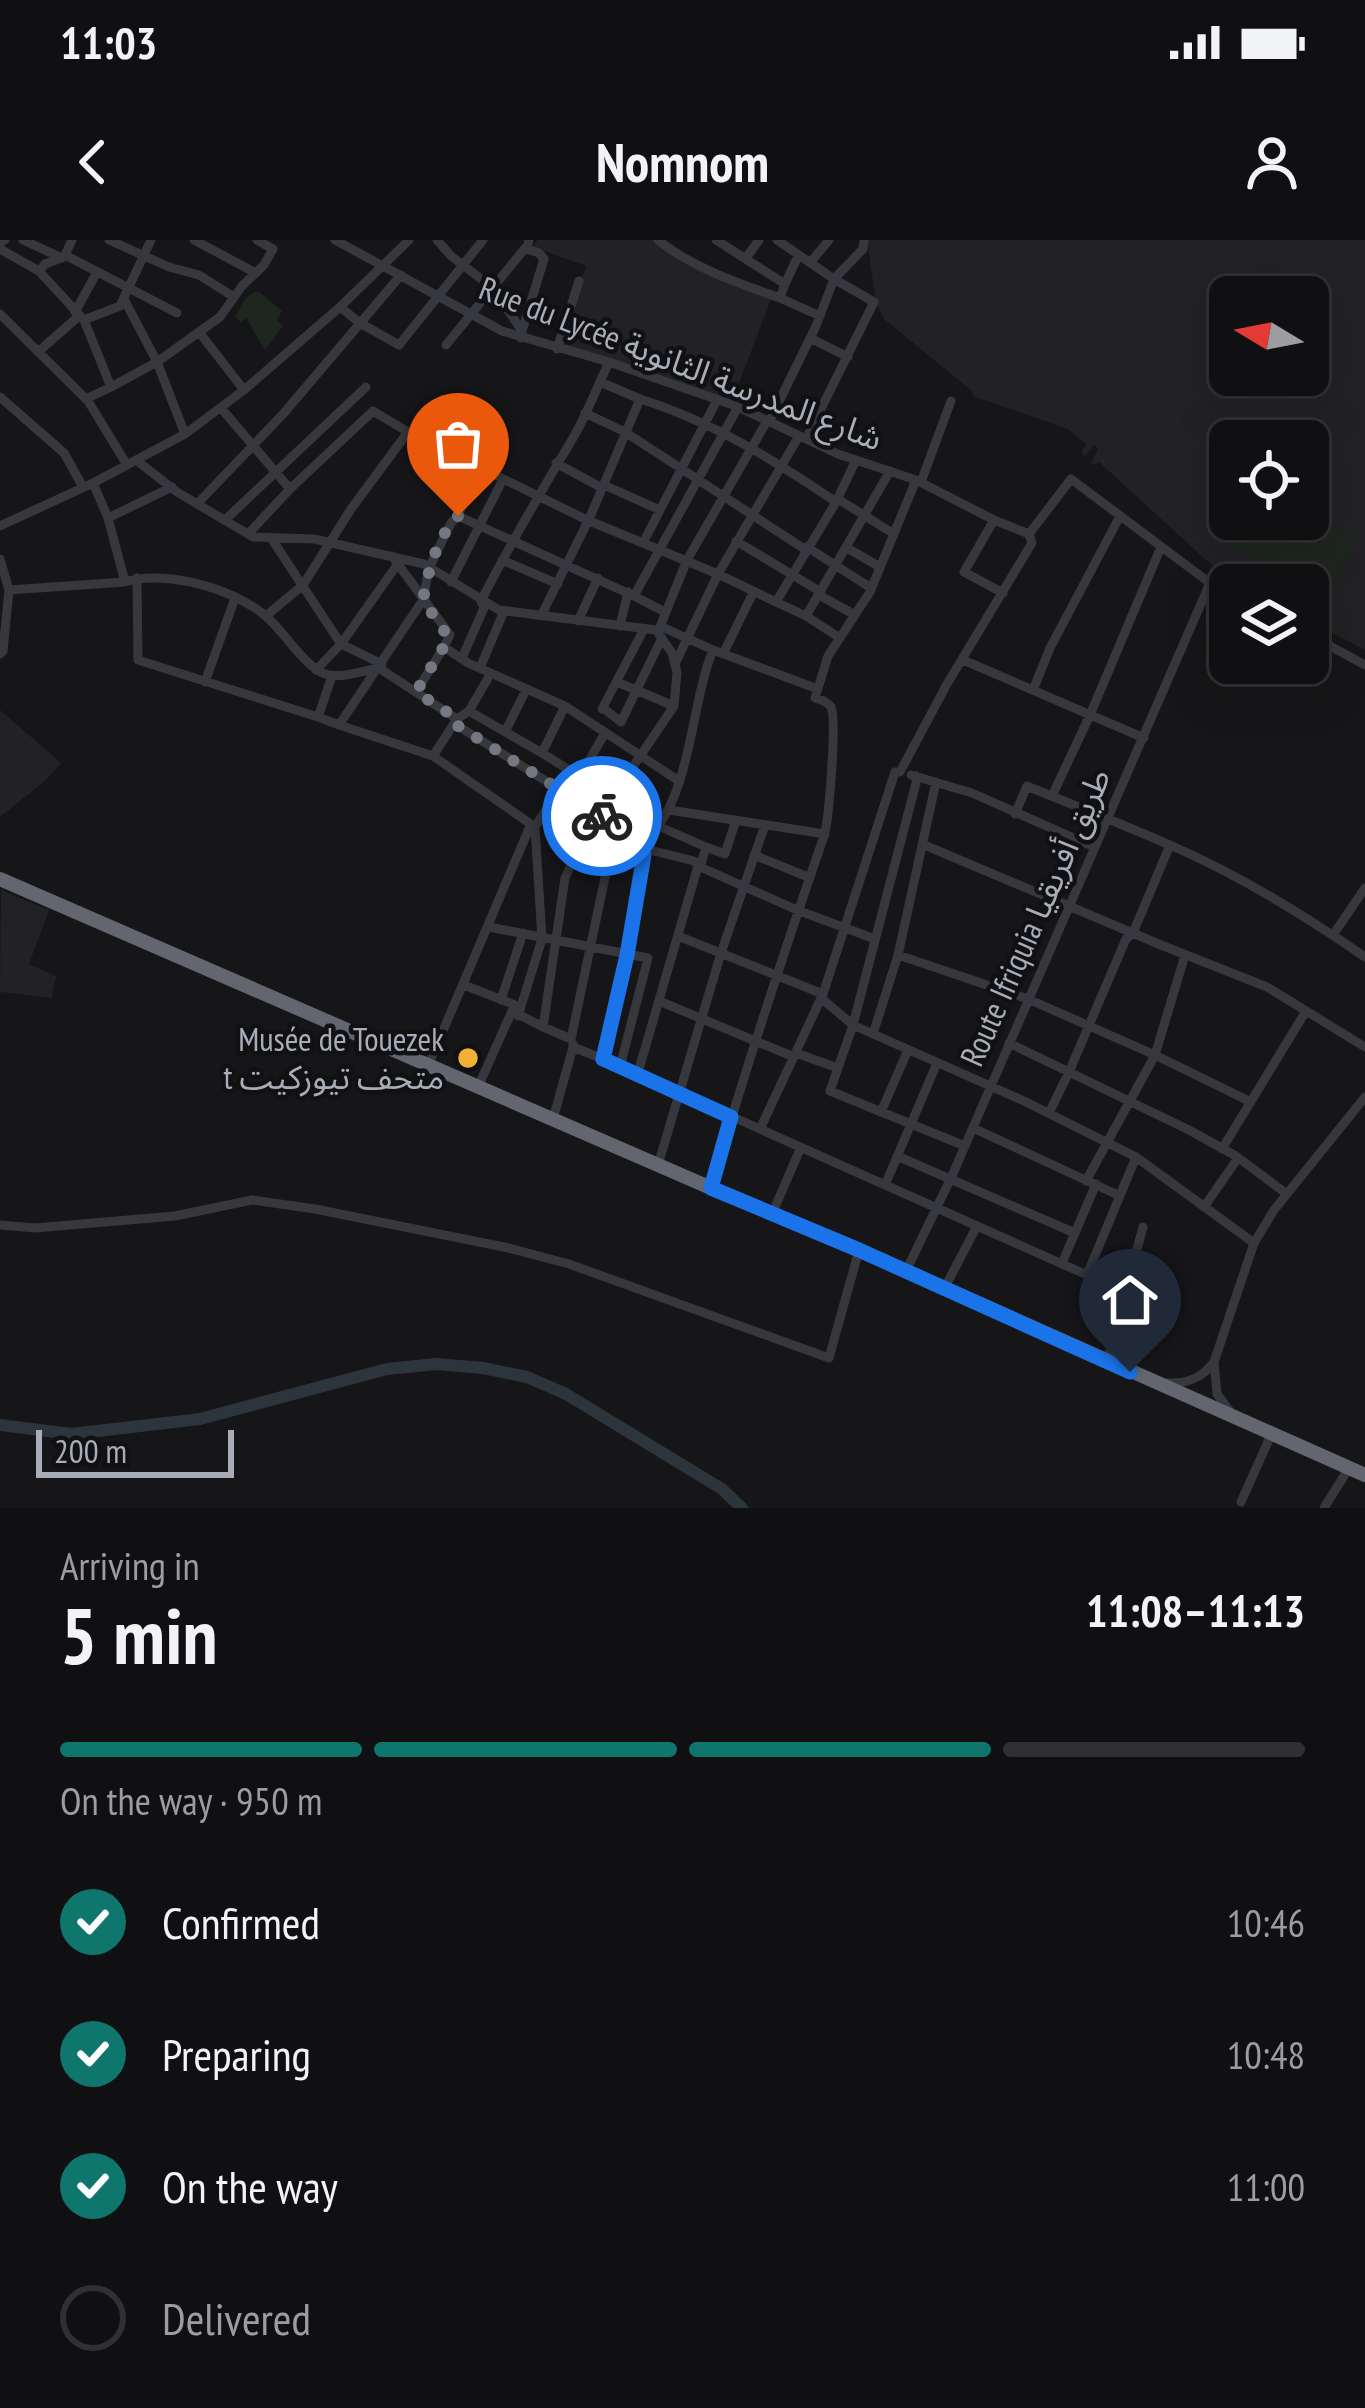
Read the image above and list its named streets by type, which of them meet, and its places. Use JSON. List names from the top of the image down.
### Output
{
  "streets": {
    "street": ["Rue du Lycée شارع المدرسة الثانوية", "Route Ifriquia طريق أفريقيا"]
  },
  "places": ["Musée de Touezek t متحف تيوزكيت"],
  "scale_bar": "200 m",
  "north": "left",
  "page": {
    "status": "11:03",
    "header": "Nomnom",
    "scale": "200 m",
    "heading": ["5 min", "Arriving in", "11:08–11:13"],
    "bar": "On the way · 950 m",
    "list": [
      ["Confirmed", "10:46"],
      ["Preparing", "10:48"],
      ["On the way", "11:00"],
      "Delivered"
    ]
  }
}
